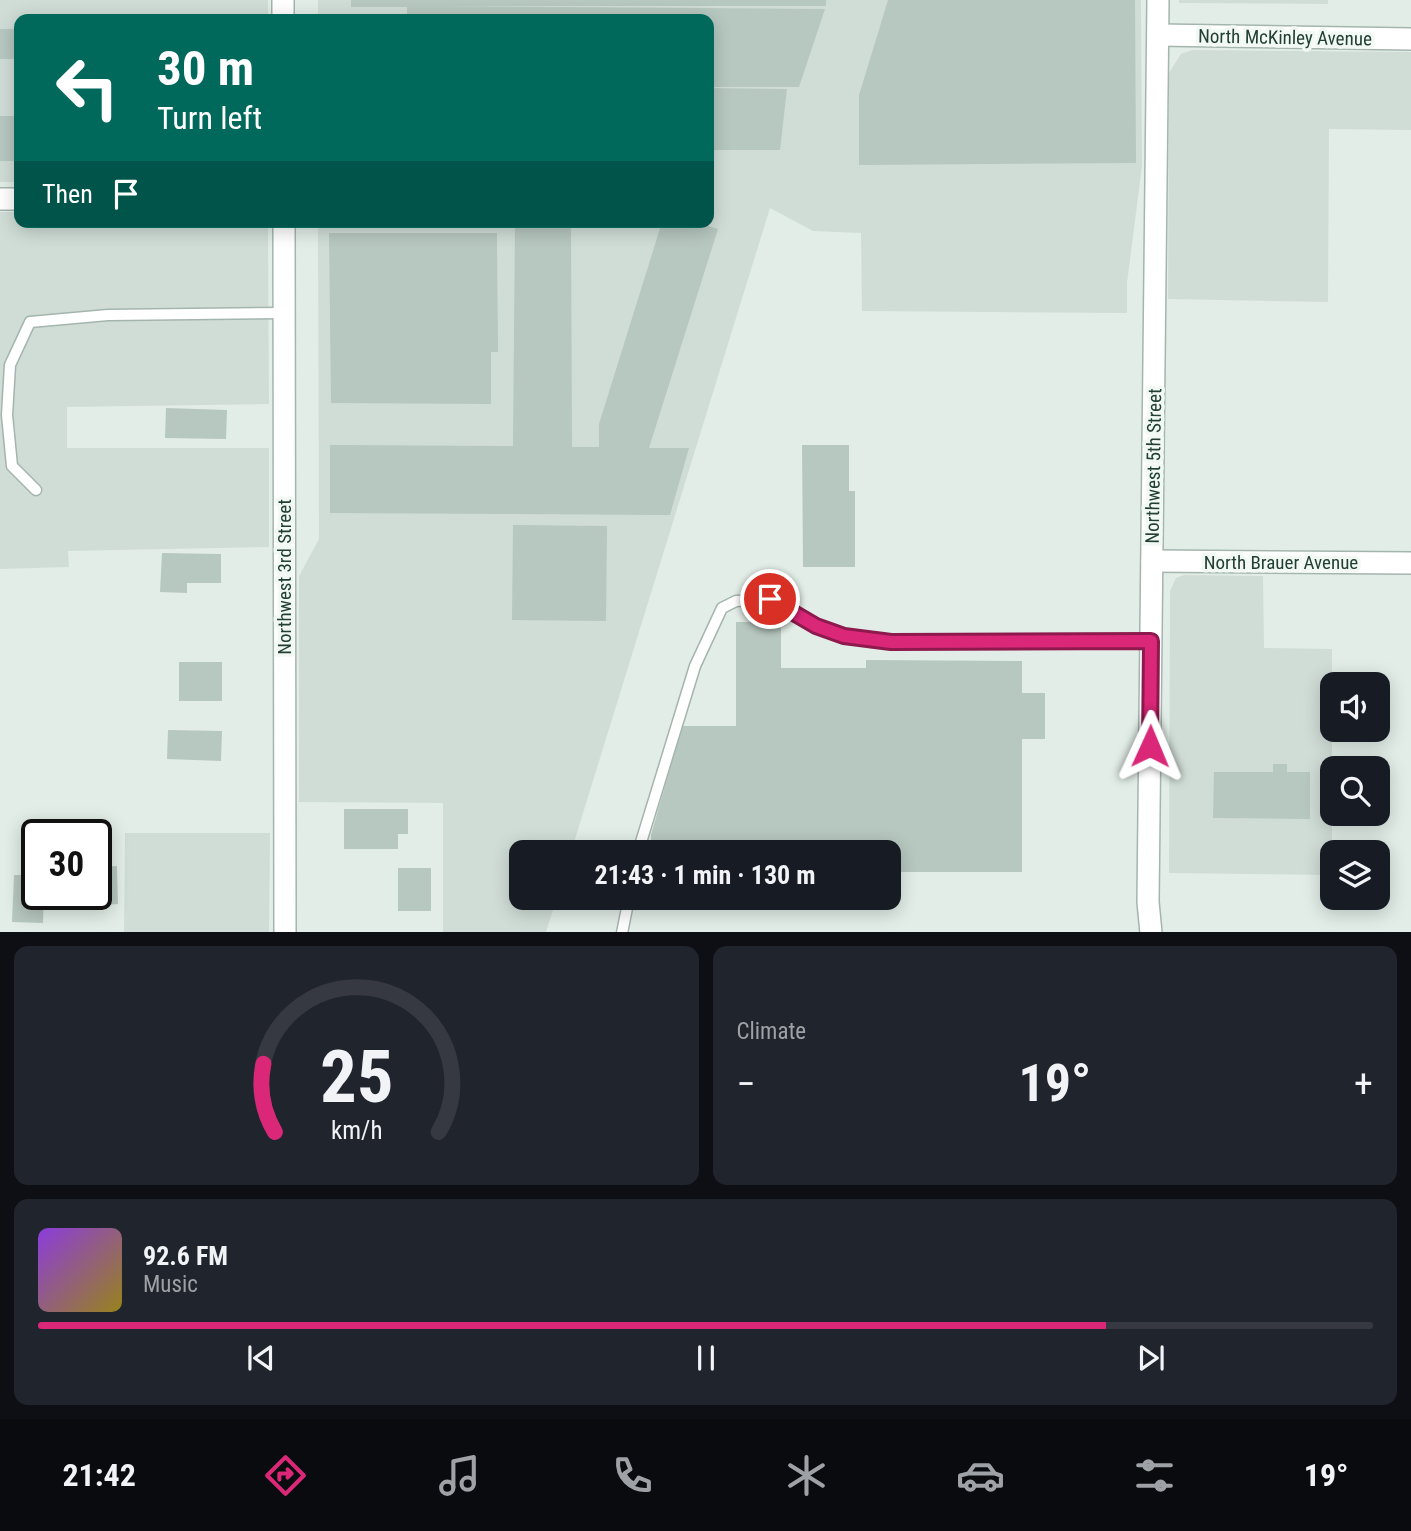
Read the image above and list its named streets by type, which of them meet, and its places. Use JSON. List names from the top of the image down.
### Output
{
  "streets": {
    "street": [
      "North McKinley Avenue",
      "Northwest 5th Street",
      "North Brauer Avenue",
      "Northwest 3rd Street"
    ]
  },
  "crossings": [
    ["North McKinley Avenue", "Northwest 5th Street"],
    ["Northwest 5th Street", "North Brauer Avenue"]
  ],
  "page": {
    "turn": ["30 m", "Turn left"],
    "then": "Then",
    "limit": "30",
    "trip": "21:43 · 1 min · 130 m",
    "tile": "Climate",
    "heat": ["−", "19°", "+"],
    "song": ["92.6 FM", "Music"],
    "tabs": ["21:42", "19°"],
    "gauge": ["25", "km/h"]
  }
}
